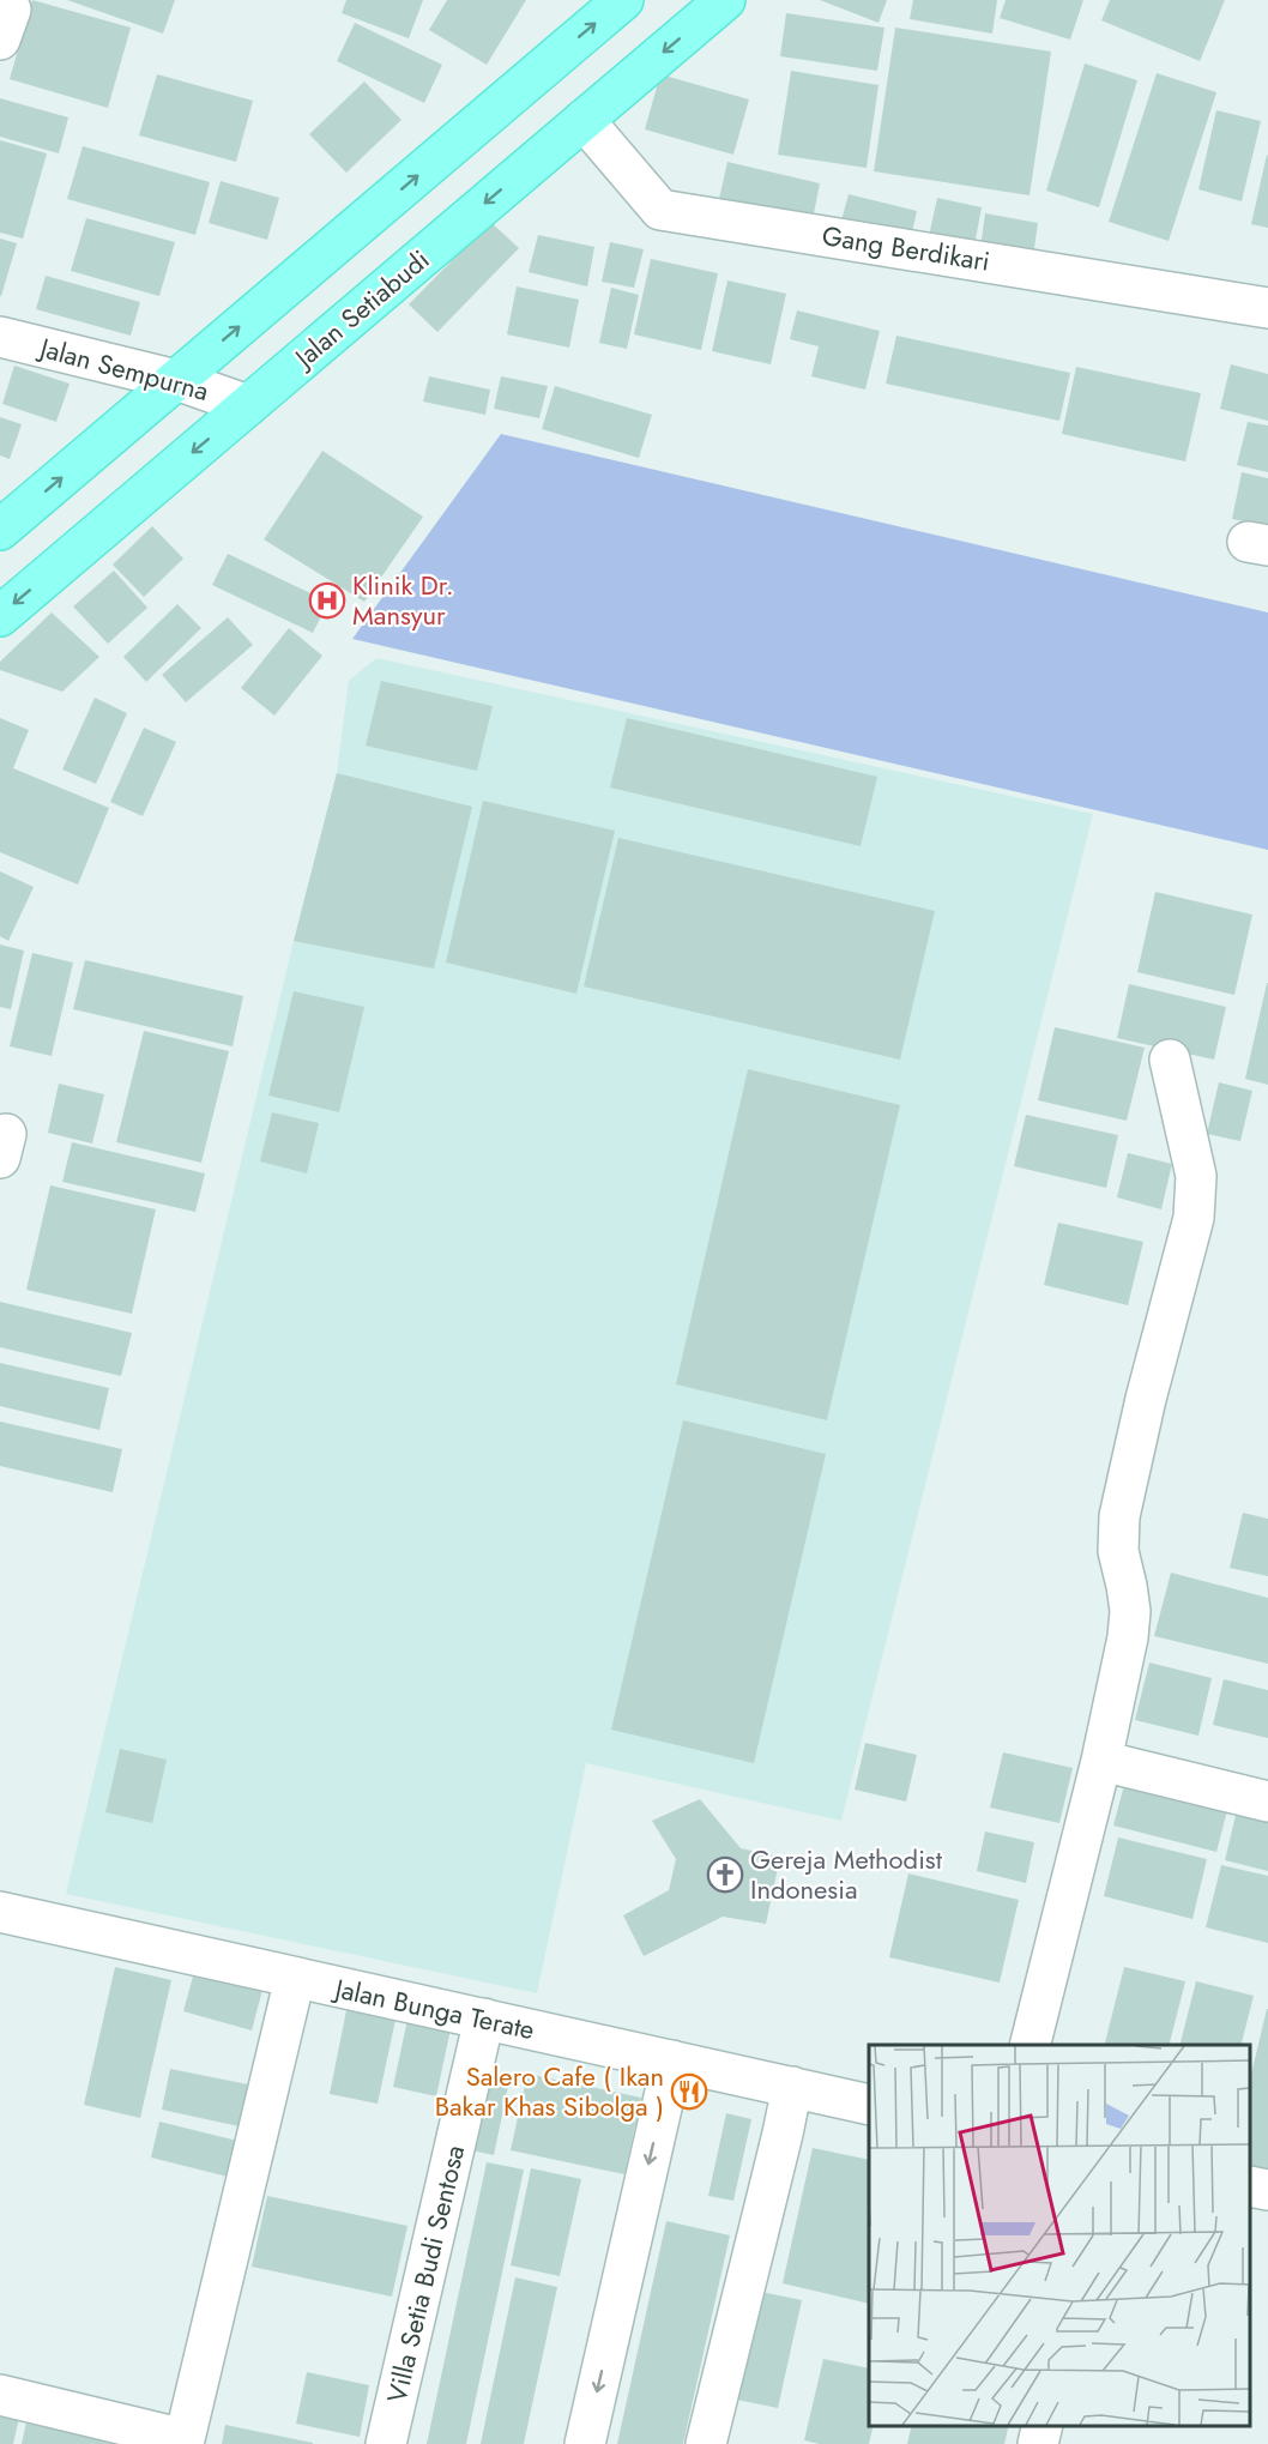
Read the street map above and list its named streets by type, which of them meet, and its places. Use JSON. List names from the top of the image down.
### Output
{
  "streets": {
    "main road": ["Jalan Setiabudi"],
    "street": [
      "Gang Berdikari",
      "Jalan Sempurna",
      "Jalan Bunga Terate",
      "Villa Setia Budi Sentosa"
    ]
  },
  "crossings": [
    ["Gang Berdikari", "Jalan Setiabudi"],
    ["Jalan Setiabudi", "Jalan Sempurna"],
    ["Jalan Bunga Terate", "Villa Setia Budi Sentosa"]
  ],
  "places": {
    "hospital": ["Klinik Dr. Mansyur"],
    "church": ["Gereja Methodist Indonesia"],
    "restaurant": ["Salero Cafe ( Ikan Bakar Khas Sibolga )"]
  }
}
